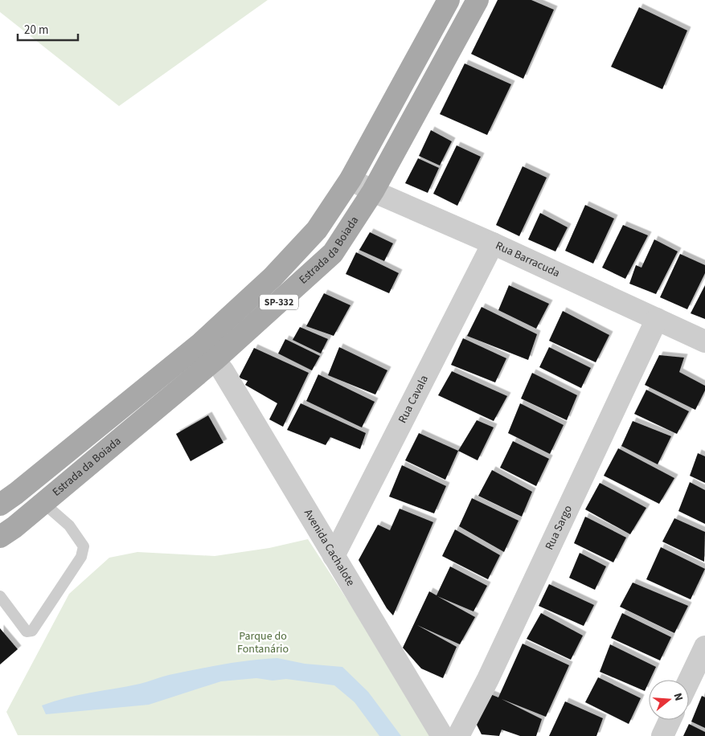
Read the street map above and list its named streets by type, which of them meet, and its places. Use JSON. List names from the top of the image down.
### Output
{
  "streets": {
    "main road": ["Estrada da Boiada", "SP-332"],
    "street": [
      "Rua Barracuda",
      "Rua Cavala",
      "Rua Sargo",
      "Avenida Cachalote"
    ]
  },
  "crossings": [
    ["Estrada da Boiada", "Rua Barracuda"],
    ["Estrada da Boiada", "Avenida Cachalote"],
    ["Rua Barracuda", "Rua Cavala"],
    ["Rua Barracuda", "Rua Sargo"],
    ["Rua Cavala", "Avenida Cachalote"]
  ],
  "parks": ["Parque do Fontanário"],
  "scale_bar": "20 m",
  "north": "right"
}
